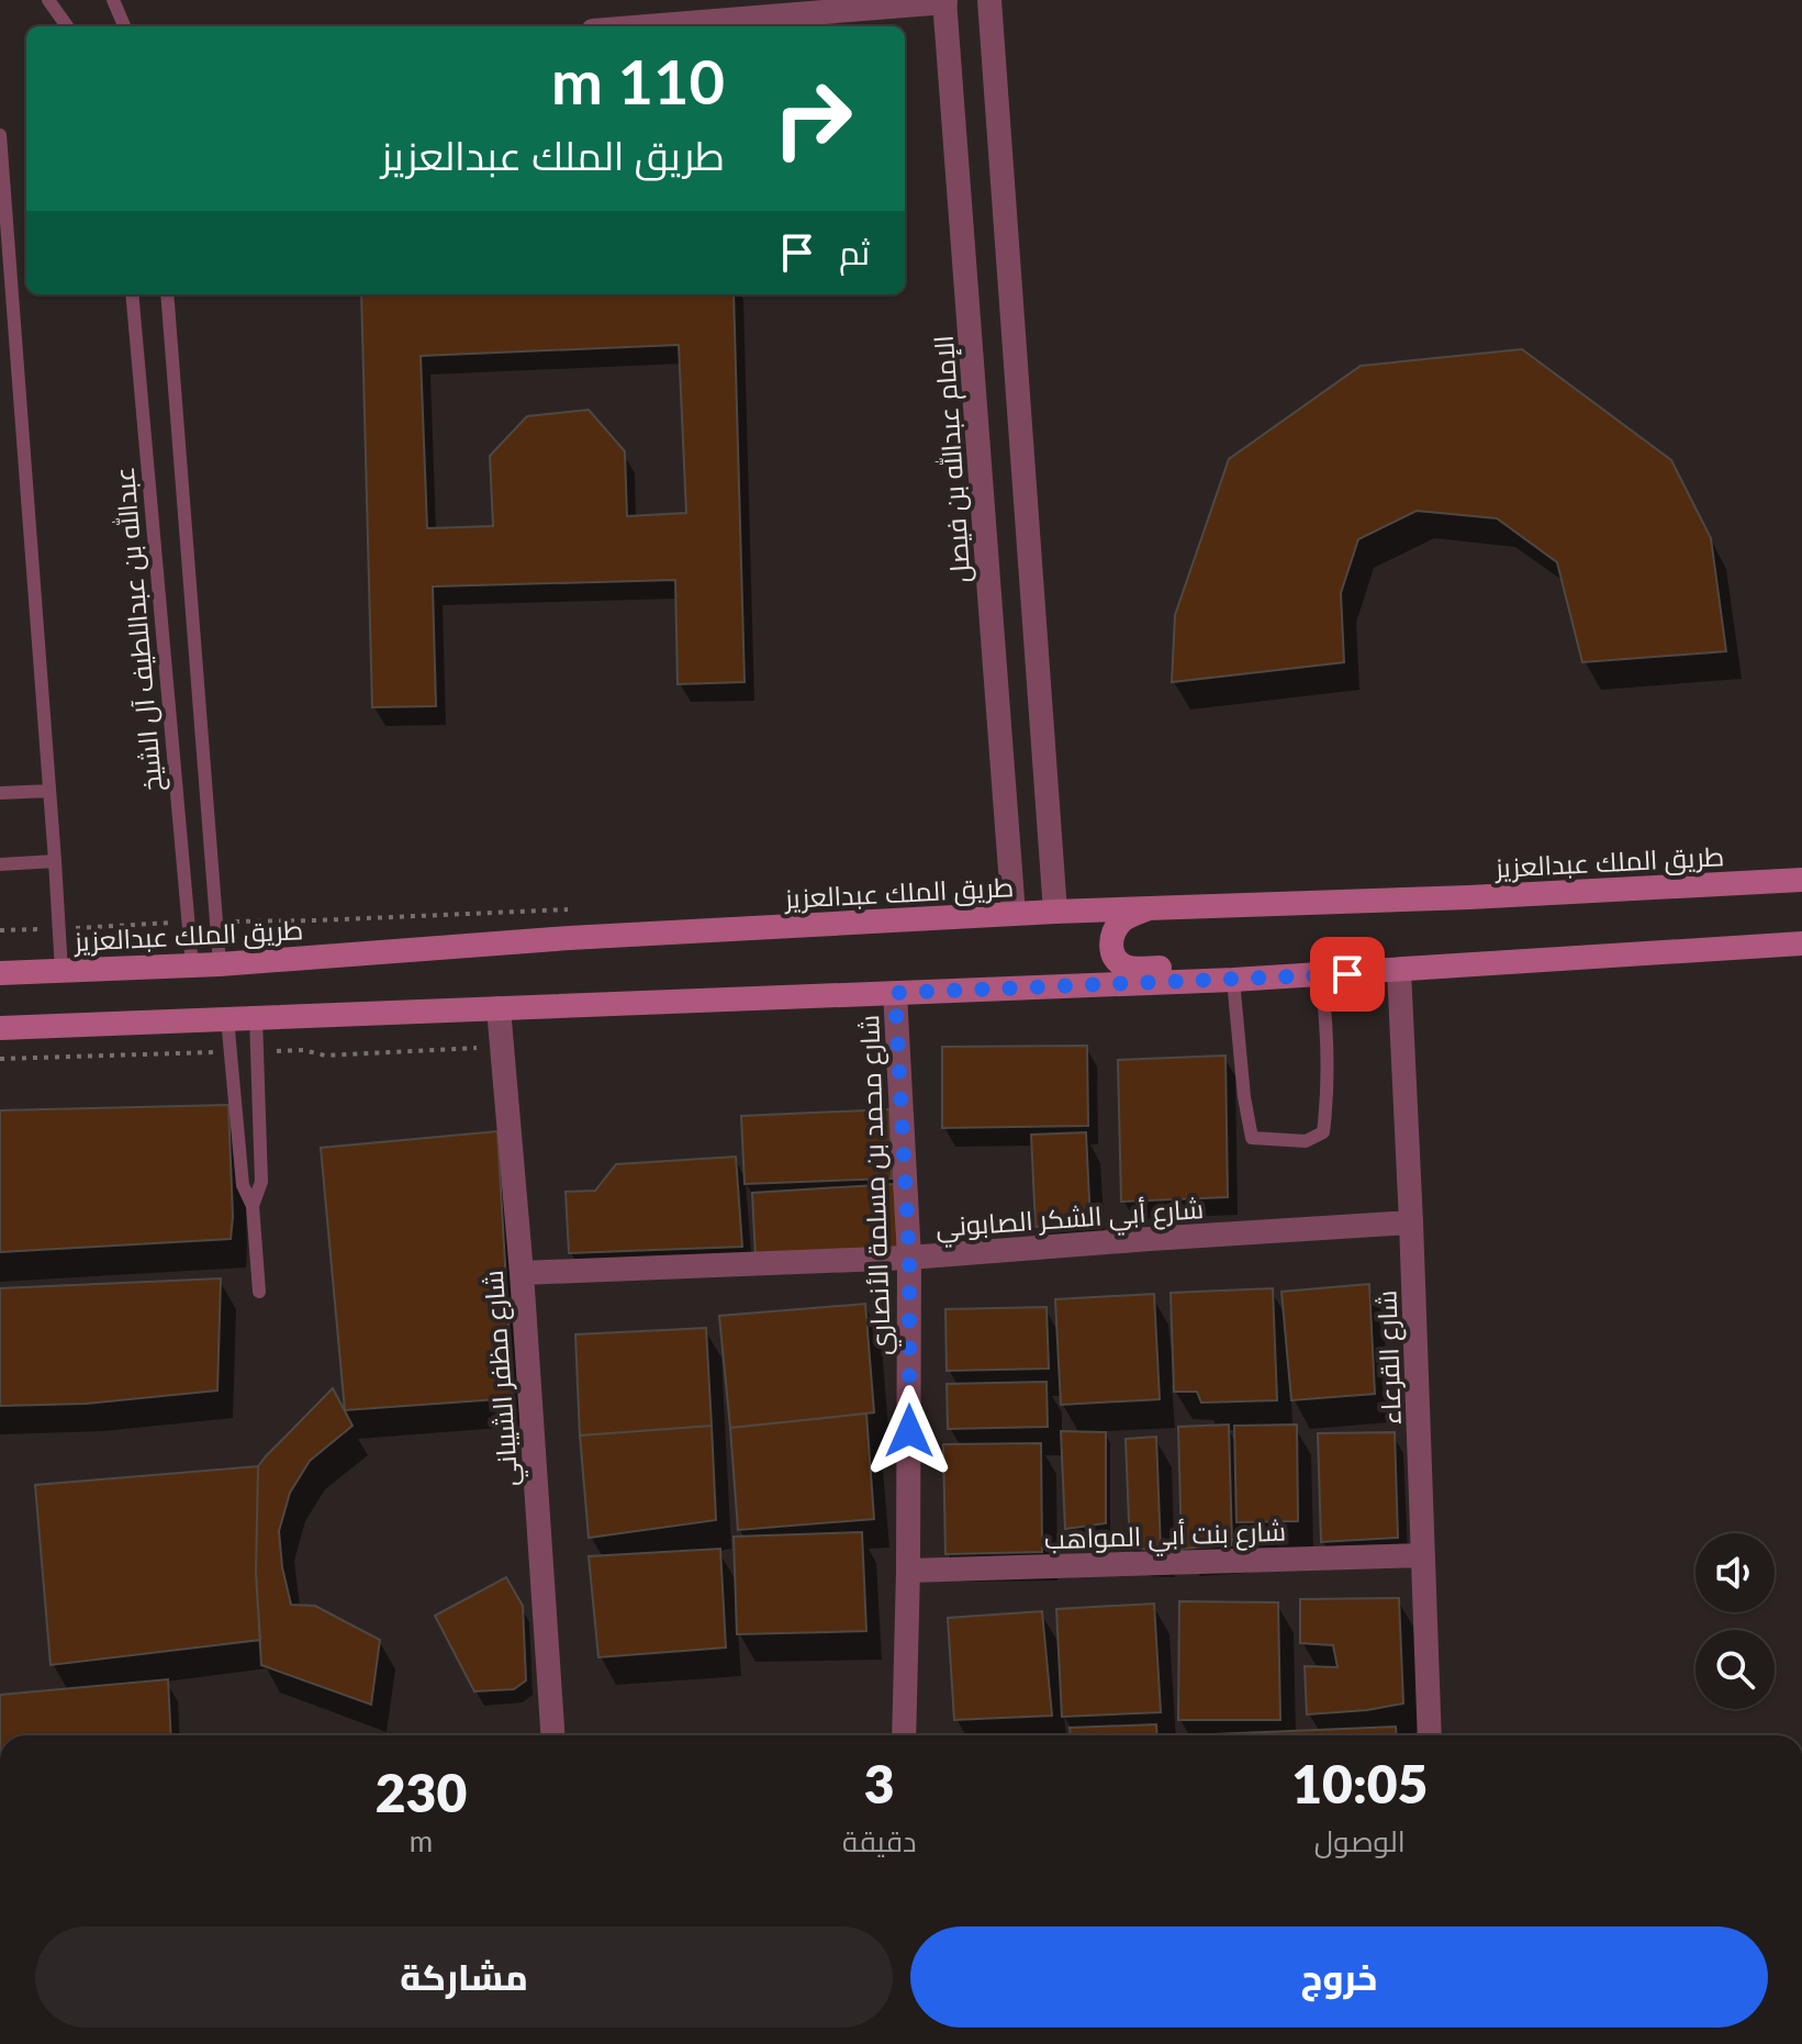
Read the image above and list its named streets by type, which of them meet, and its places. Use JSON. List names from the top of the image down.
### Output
{
  "streets": {
    "main road": ["طريق الملك عبدالعزيز"],
    "street": [
      "الإمام عبدالله بن فيصل",
      "شارع محمد بن مسلمة الأنصاري",
      "شارع أبي الشكر الصابوني",
      "شارع القرعاء",
      "شارع مظفر الشيباني",
      "شارع بنت أبي المواهب"
    ],
    "lane": ["عبدالله بن عبداللطيف آل الشيخ"]
  },
  "crossings": [
    ["الإمام عبدالله بن فيصل", "طريق الملك عبدالعزيز"],
    ["عبدالله بن عبداللطيف آل الشيخ", "طريق الملك عبدالعزيز"],
    ["شارع محمد بن مسلمة الأنصاري", "شارع أبي الشكر الصابوني"],
    ["شارع محمد بن مسلمة الأنصاري", "شارع بنت أبي المواهب"],
    ["شارع أبي الشكر الصابوني", "شارع القرعاء"],
    ["شارع أبي الشكر الصابوني", "شارع مظفر الشيباني"],
    ["شارع القرعاء", "شارع بنت أبي المواهب"]
  ],
  "page": {
    "turn": ["110 m", "طريق الملك عبدالعزيز"],
    "then": "ثم",
    "eta": [
      "10:05",
      "الوصول",
      "3",
      "دقيقة",
      "230",
      "m"
    ],
    "buttons": ["خروج", "مشاركة"]
  }
}
